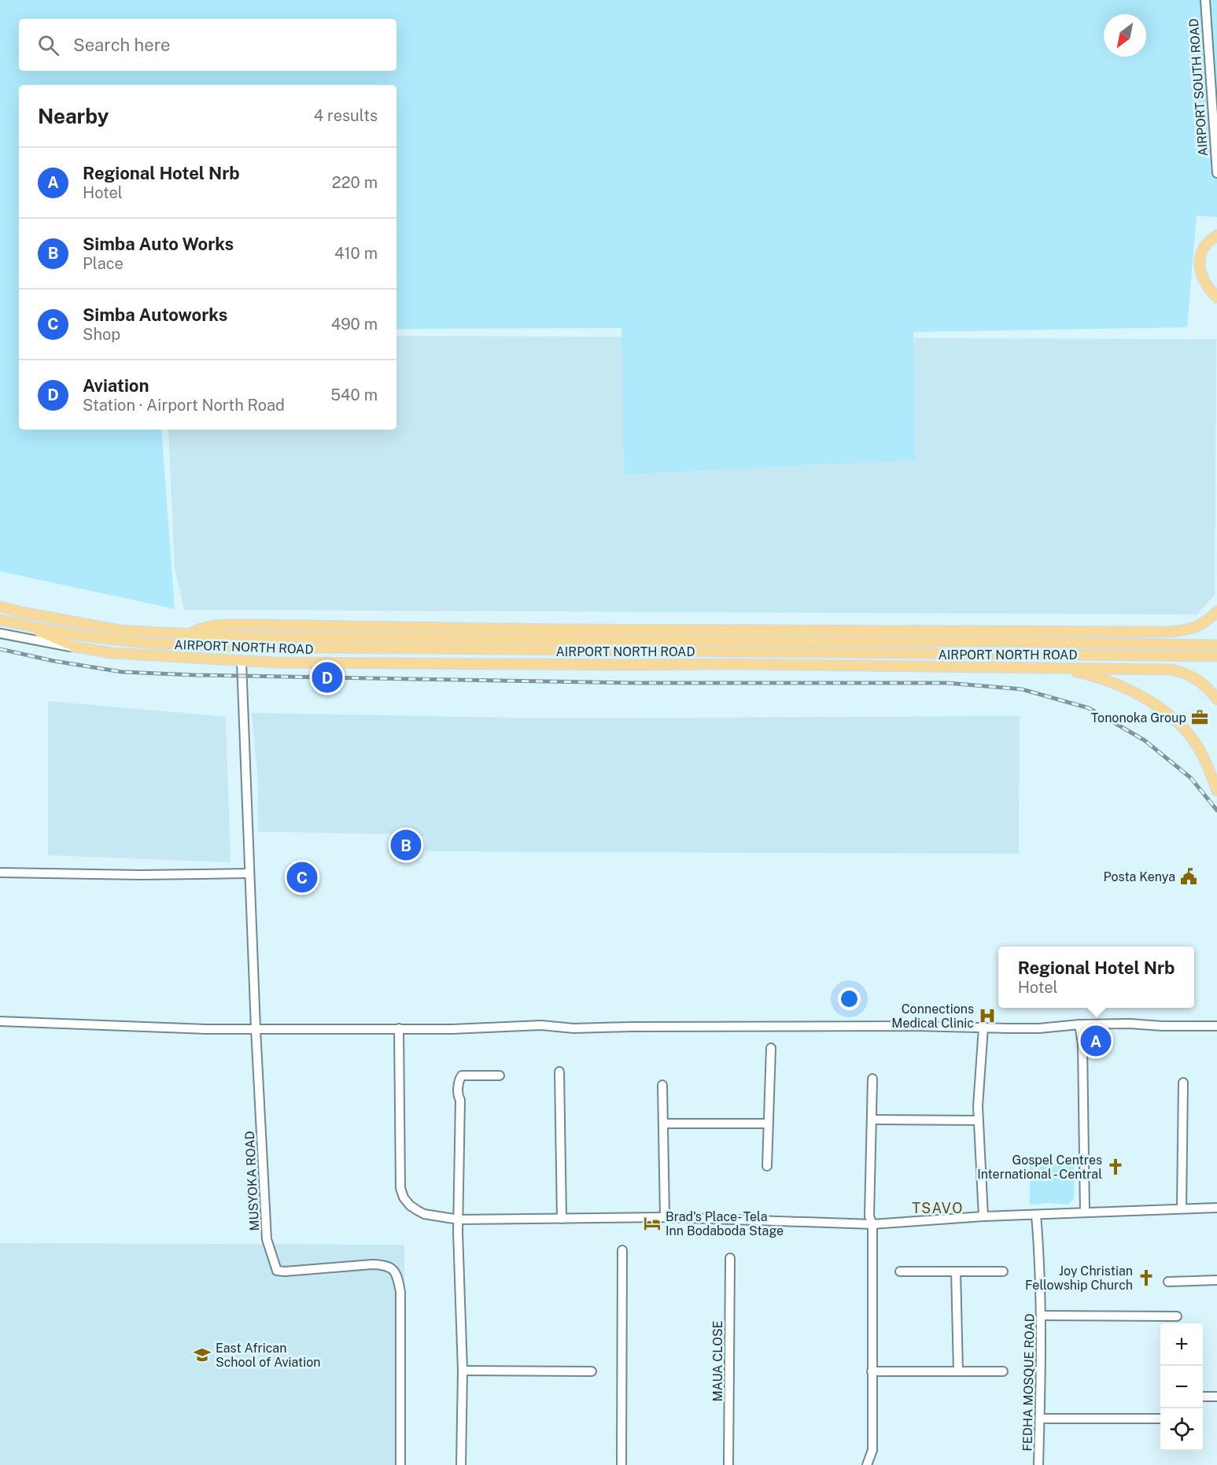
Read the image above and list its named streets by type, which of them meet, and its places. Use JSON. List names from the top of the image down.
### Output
{
  "streets": {
    "main road": ["AIRPORT NORTH ROAD"],
    "street": [
      "AIRPORT SOUTH ROAD",
      "MUSYOKA ROAD",
      "MAUA CLOSE",
      "FEDHA MOSQUE ROAD"
    ]
  },
  "districts": ["TSAVO"],
  "places": {
    "office": ["Tononoka Group"],
    "public building": ["Posta Kenya"],
    "hospital": ["Connections Medical Clinic"],
    "church": ["Gospel Centres International - Central", "Joy Christian Fellowship Church"],
    "hotel": ["Brad's Place- Tela Inn Bodaboda Stage"],
    "school or university": ["East African School of Aviation"]
  },
  "north": "bottom left",
  "page": {
    "search": "Search here",
    "heading": ["Nearby", "4 results"],
    "list": [
      {
        "mark": "A",
        "name": "Regional Hotel Nrb",
        "note": "Hotel",
        "value": "220 m"
      },
      {
        "mark": "B",
        "name": "Simba Auto Works",
        "note": "Place",
        "value": "410 m"
      },
      {
        "mark": "C",
        "name": "Simba Autoworks",
        "note": "Shop",
        "value": "490 m"
      },
      {
        "mark": "D",
        "name": "Aviation",
        "note": "Station · Airport North Road",
        "value": "540 m"
      }
    ],
    "pins": [
      "D",
      "B",
      "C",
      "A"
    ],
    "popup": ["Regional Hotel Nrb", "Hotel"],
    "map_buttons": ["+", "−"]
  }
}
